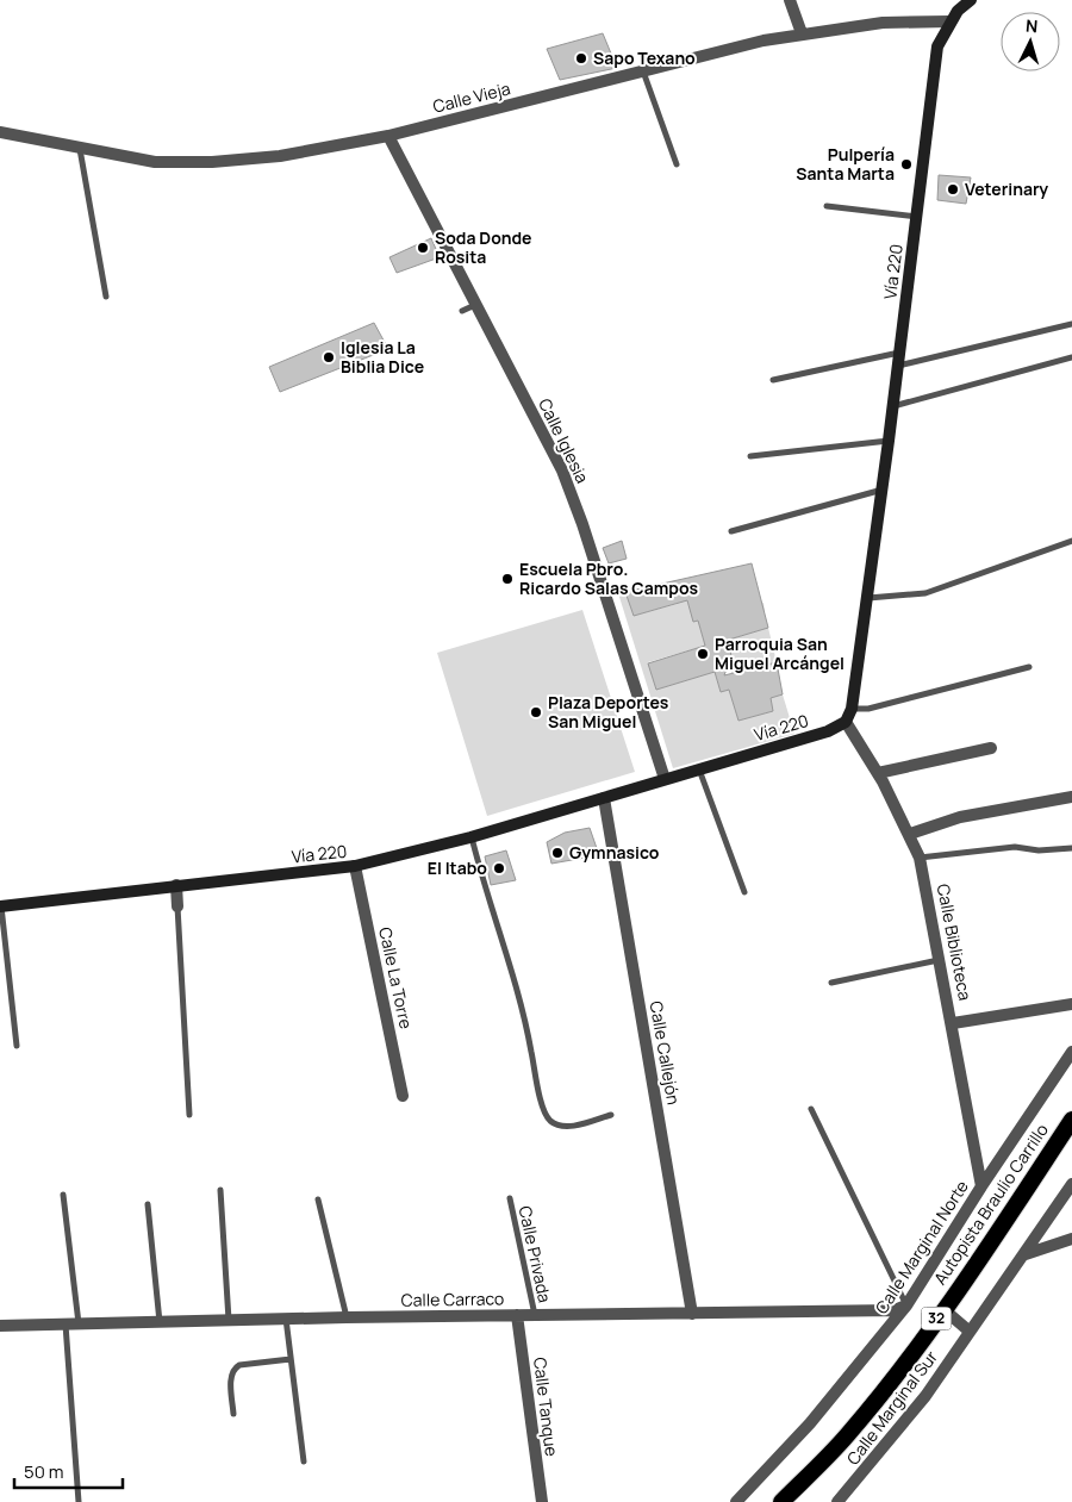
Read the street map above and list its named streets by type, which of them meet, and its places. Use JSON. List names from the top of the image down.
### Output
{
  "streets": {
    "highway": ["Autopista Braulio Carrillo", "32"],
    "main road": ["Vía 220"],
    "street": [
      "Calle Vieja",
      "Calle Iglesia",
      "Calle Biblioteca",
      "Calle La Torre",
      "Calle Callejón",
      "Calle Marginal Norte",
      "Calle Carraco",
      "Calle Tanque",
      "Calle Marginal Sur"
    ],
    "lane": ["Calle Privada"]
  },
  "crossings": [
    ["Calle Vieja", "Vía 220"],
    ["Calle Vieja", "Calle Iglesia"],
    ["Vía 220", "Calle Iglesia"],
    ["Vía 220", "Calle Biblioteca"],
    ["Vía 220", "Calle La Torre"],
    ["Vía 220", "Calle Callejón"],
    ["Calle Biblioteca", "Calle Marginal Norte"],
    ["Calle Callejón", "Calle Carraco"],
    ["Calle Marginal Norte", "Calle Carraco"],
    ["Calle Privada", "Calle Carraco"],
    ["Calle Carraco", "Calle Tanque"]
  ],
  "places": [
    "Sapo Texano",
    "Pulpería Santa Marta",
    "Veterinary",
    "Soda Donde Rosita",
    "Iglesia La Biblia Dice",
    "Escuela Pbro. Ricardo Salas Campos",
    "Parroquia San Miguel Arcángel",
    "Plaza Deportes San Miguel",
    "Gymnasico",
    "El Itabo"
  ],
  "scale_bar": "50 m",
  "north": "top"
}
